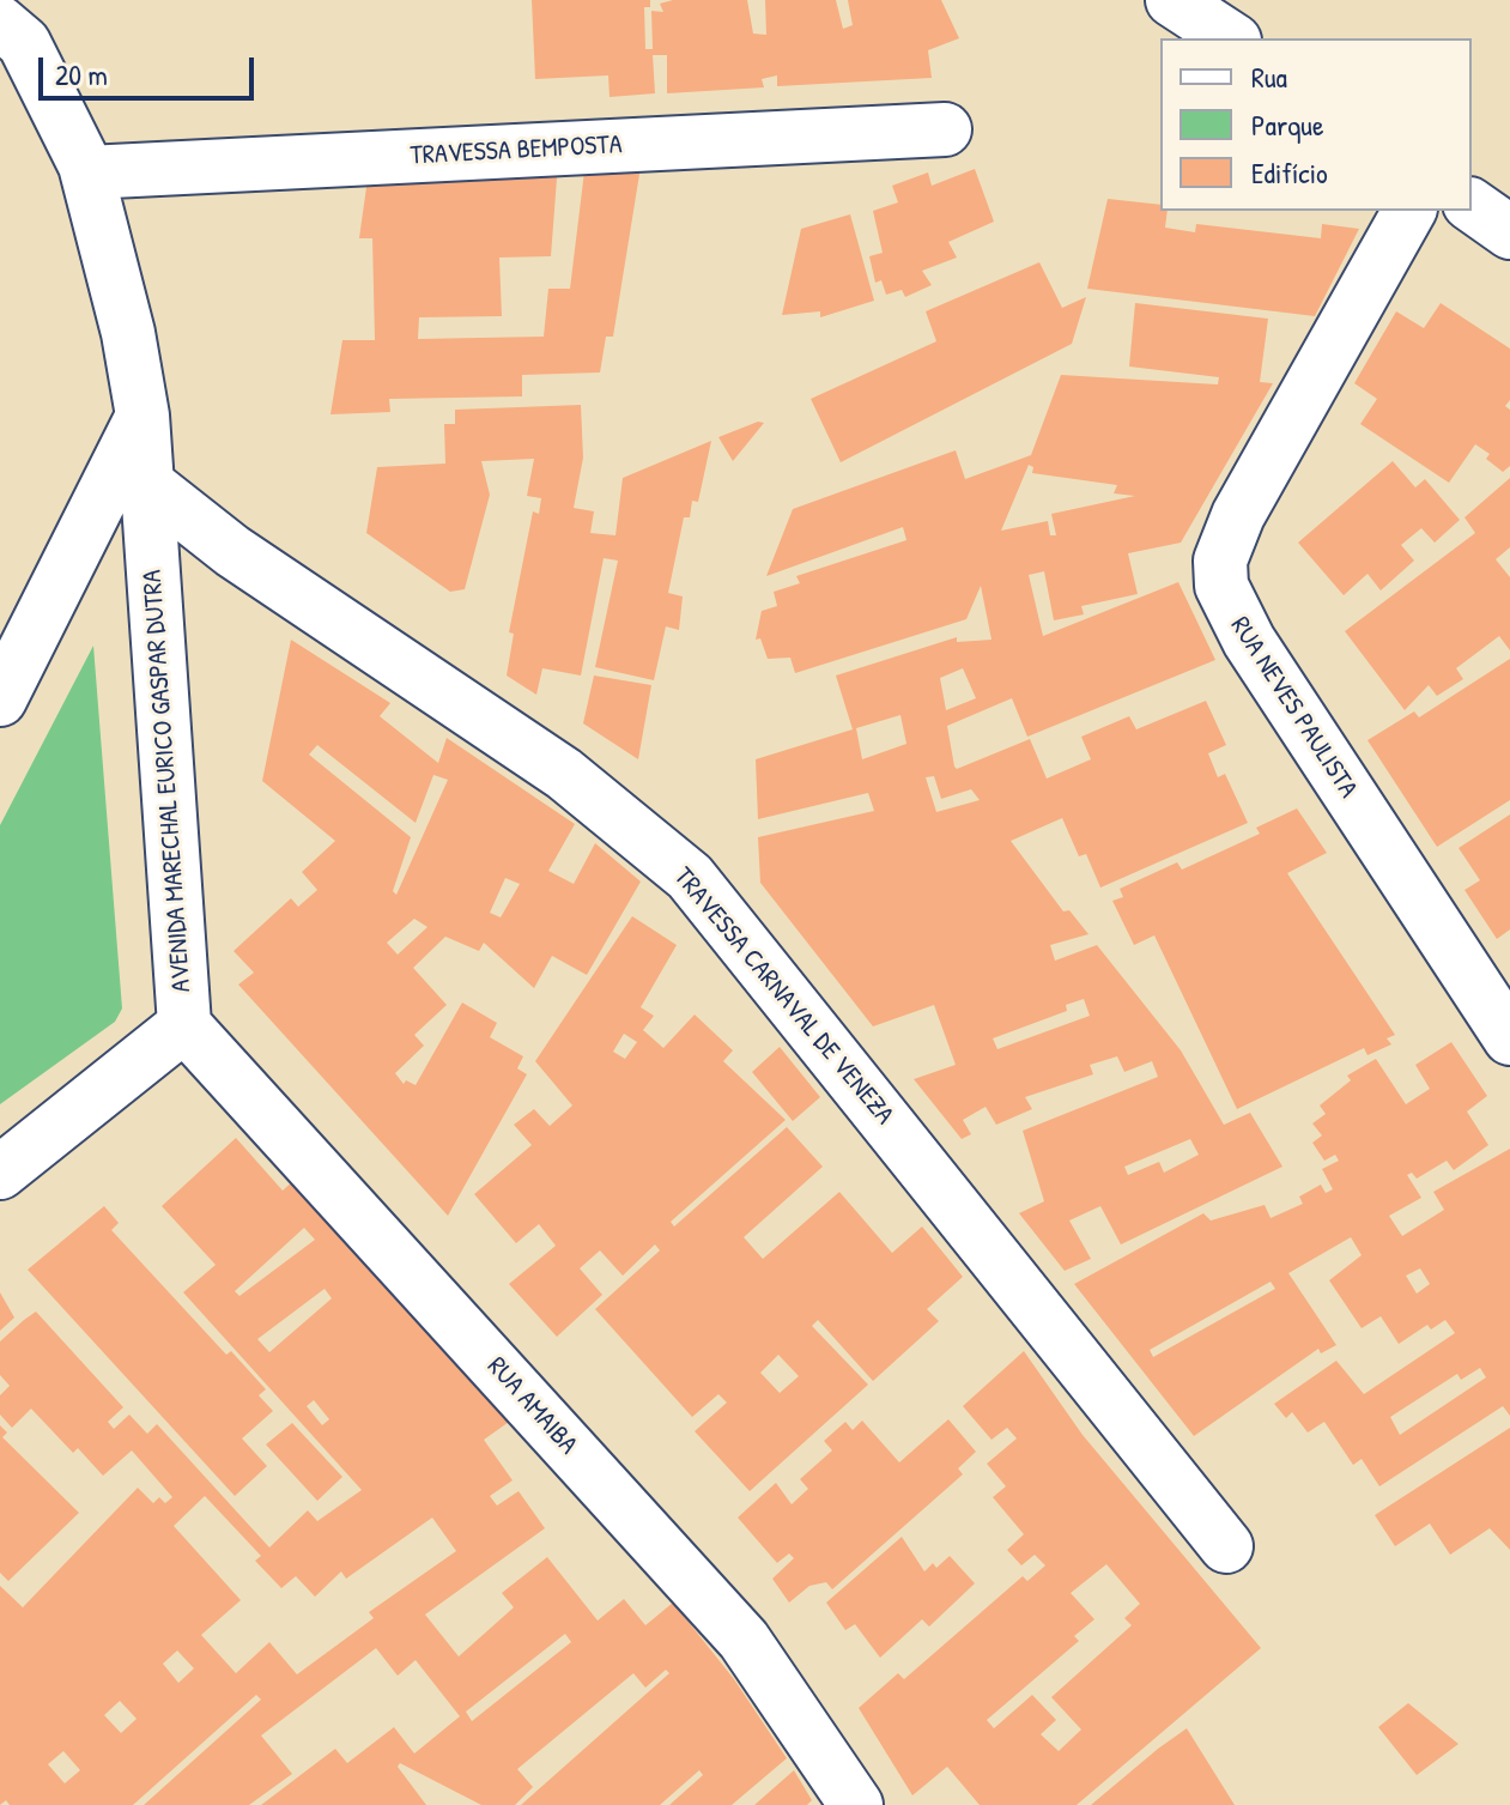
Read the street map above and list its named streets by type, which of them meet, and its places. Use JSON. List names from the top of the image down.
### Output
{
  "streets": {
    "street": [
      "TRAVESSA BEMPOSTA",
      "RUA NEVES PAULISTA",
      "AVENIDA MARECHAL EURICO GASPAR DUTRA",
      "TRAVESSA CARNAVAL DE VENEZA",
      "RUA AMAIBA"
    ]
  },
  "crossings": [
    ["TRAVESSA BEMPOSTA", "AVENIDA MARECHAL EURICO GASPAR DUTRA"],
    ["AVENIDA MARECHAL EURICO GASPAR DUTRA", "TRAVESSA CARNAVAL DE VENEZA"],
    ["AVENIDA MARECHAL EURICO GASPAR DUTRA", "RUA AMAIBA"]
  ],
  "legend": ["Rua", "Parque", "Edifício"],
  "scale_bar": "20 m"
}
